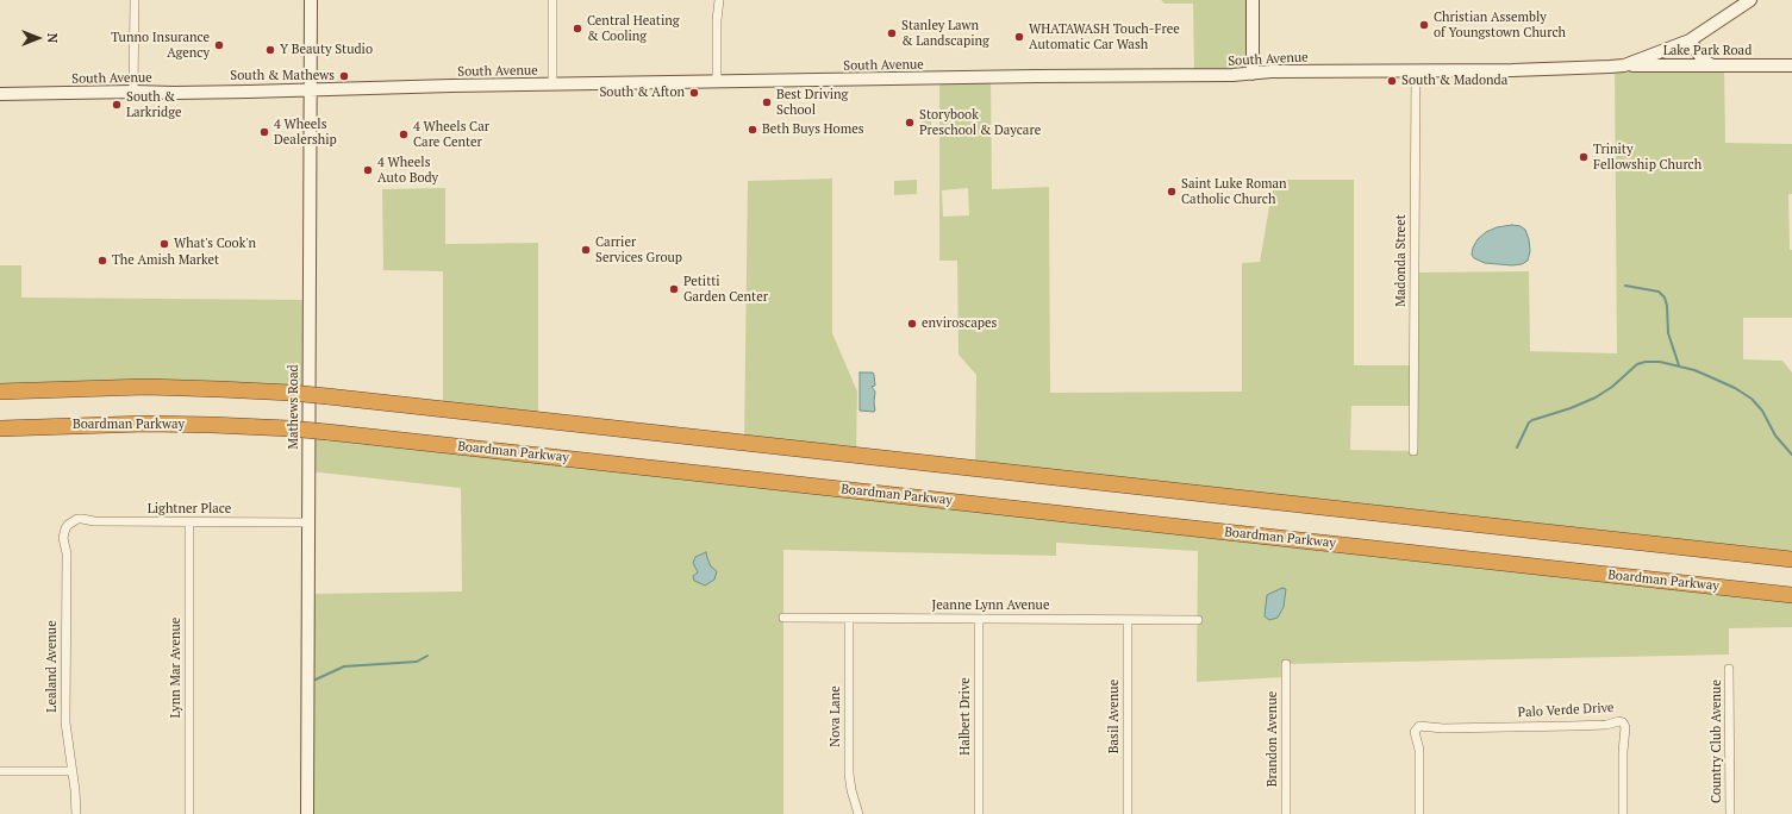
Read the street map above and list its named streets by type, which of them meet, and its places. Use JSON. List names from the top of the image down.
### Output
{
  "streets": {
    "highway": ["Boardman Parkway"],
    "main road": ["Lake Park Road", "South Avenue", "Mathews Road"],
    "street": [
      "Madonda Street",
      "Lightner Place",
      "Jeanne Lynn Avenue",
      "Lealand Avenue",
      "Lynn Mar Avenue",
      "Palo Verde Drive",
      "Nova Lane",
      "Halbert Drive",
      "Basil Avenue",
      "Brandon Avenue",
      "Country Club Avenue"
    ]
  },
  "crossings": [
    ["Lake Park Road", "South Avenue"],
    ["South Avenue", "Madonda Street"],
    ["South Avenue", "Mathews Road"],
    ["Mathews Road", "Lightner Place"],
    ["Lightner Place", "Lealand Avenue"],
    ["Lightner Place", "Lynn Mar Avenue"],
    ["Jeanne Lynn Avenue", "Nova Lane"],
    ["Jeanne Lynn Avenue", "Halbert Drive"],
    ["Jeanne Lynn Avenue", "Basil Avenue"]
  ],
  "places": [
    "Christian Assembly of Youngstown Church",
    "Central Heating & Cooling",
    "Stanley Lawn & Landscaping",
    "WHATAWASH Touch-Free Automatic Car Wash",
    "Tunno Insurance Agency",
    "Y Beauty Studio",
    "South & Mathews",
    "South & Madonda",
    "South & Afton",
    "Best Driving School",
    "South & Larkridge",
    "Storybook Preschool & Daycare",
    "Beth Buys Homes",
    "4 Wheels Dealership",
    "4 Wheels Car Care Center",
    "Trinity Fellowship Church",
    "4 Wheels Auto Body",
    "Saint Luke Roman Catholic Church",
    "What's Cook'n",
    "Carrier Services Group",
    "The Amish Market",
    "Petitti Garden Center",
    "enviroscapes"
  ],
  "north": "right"
}
